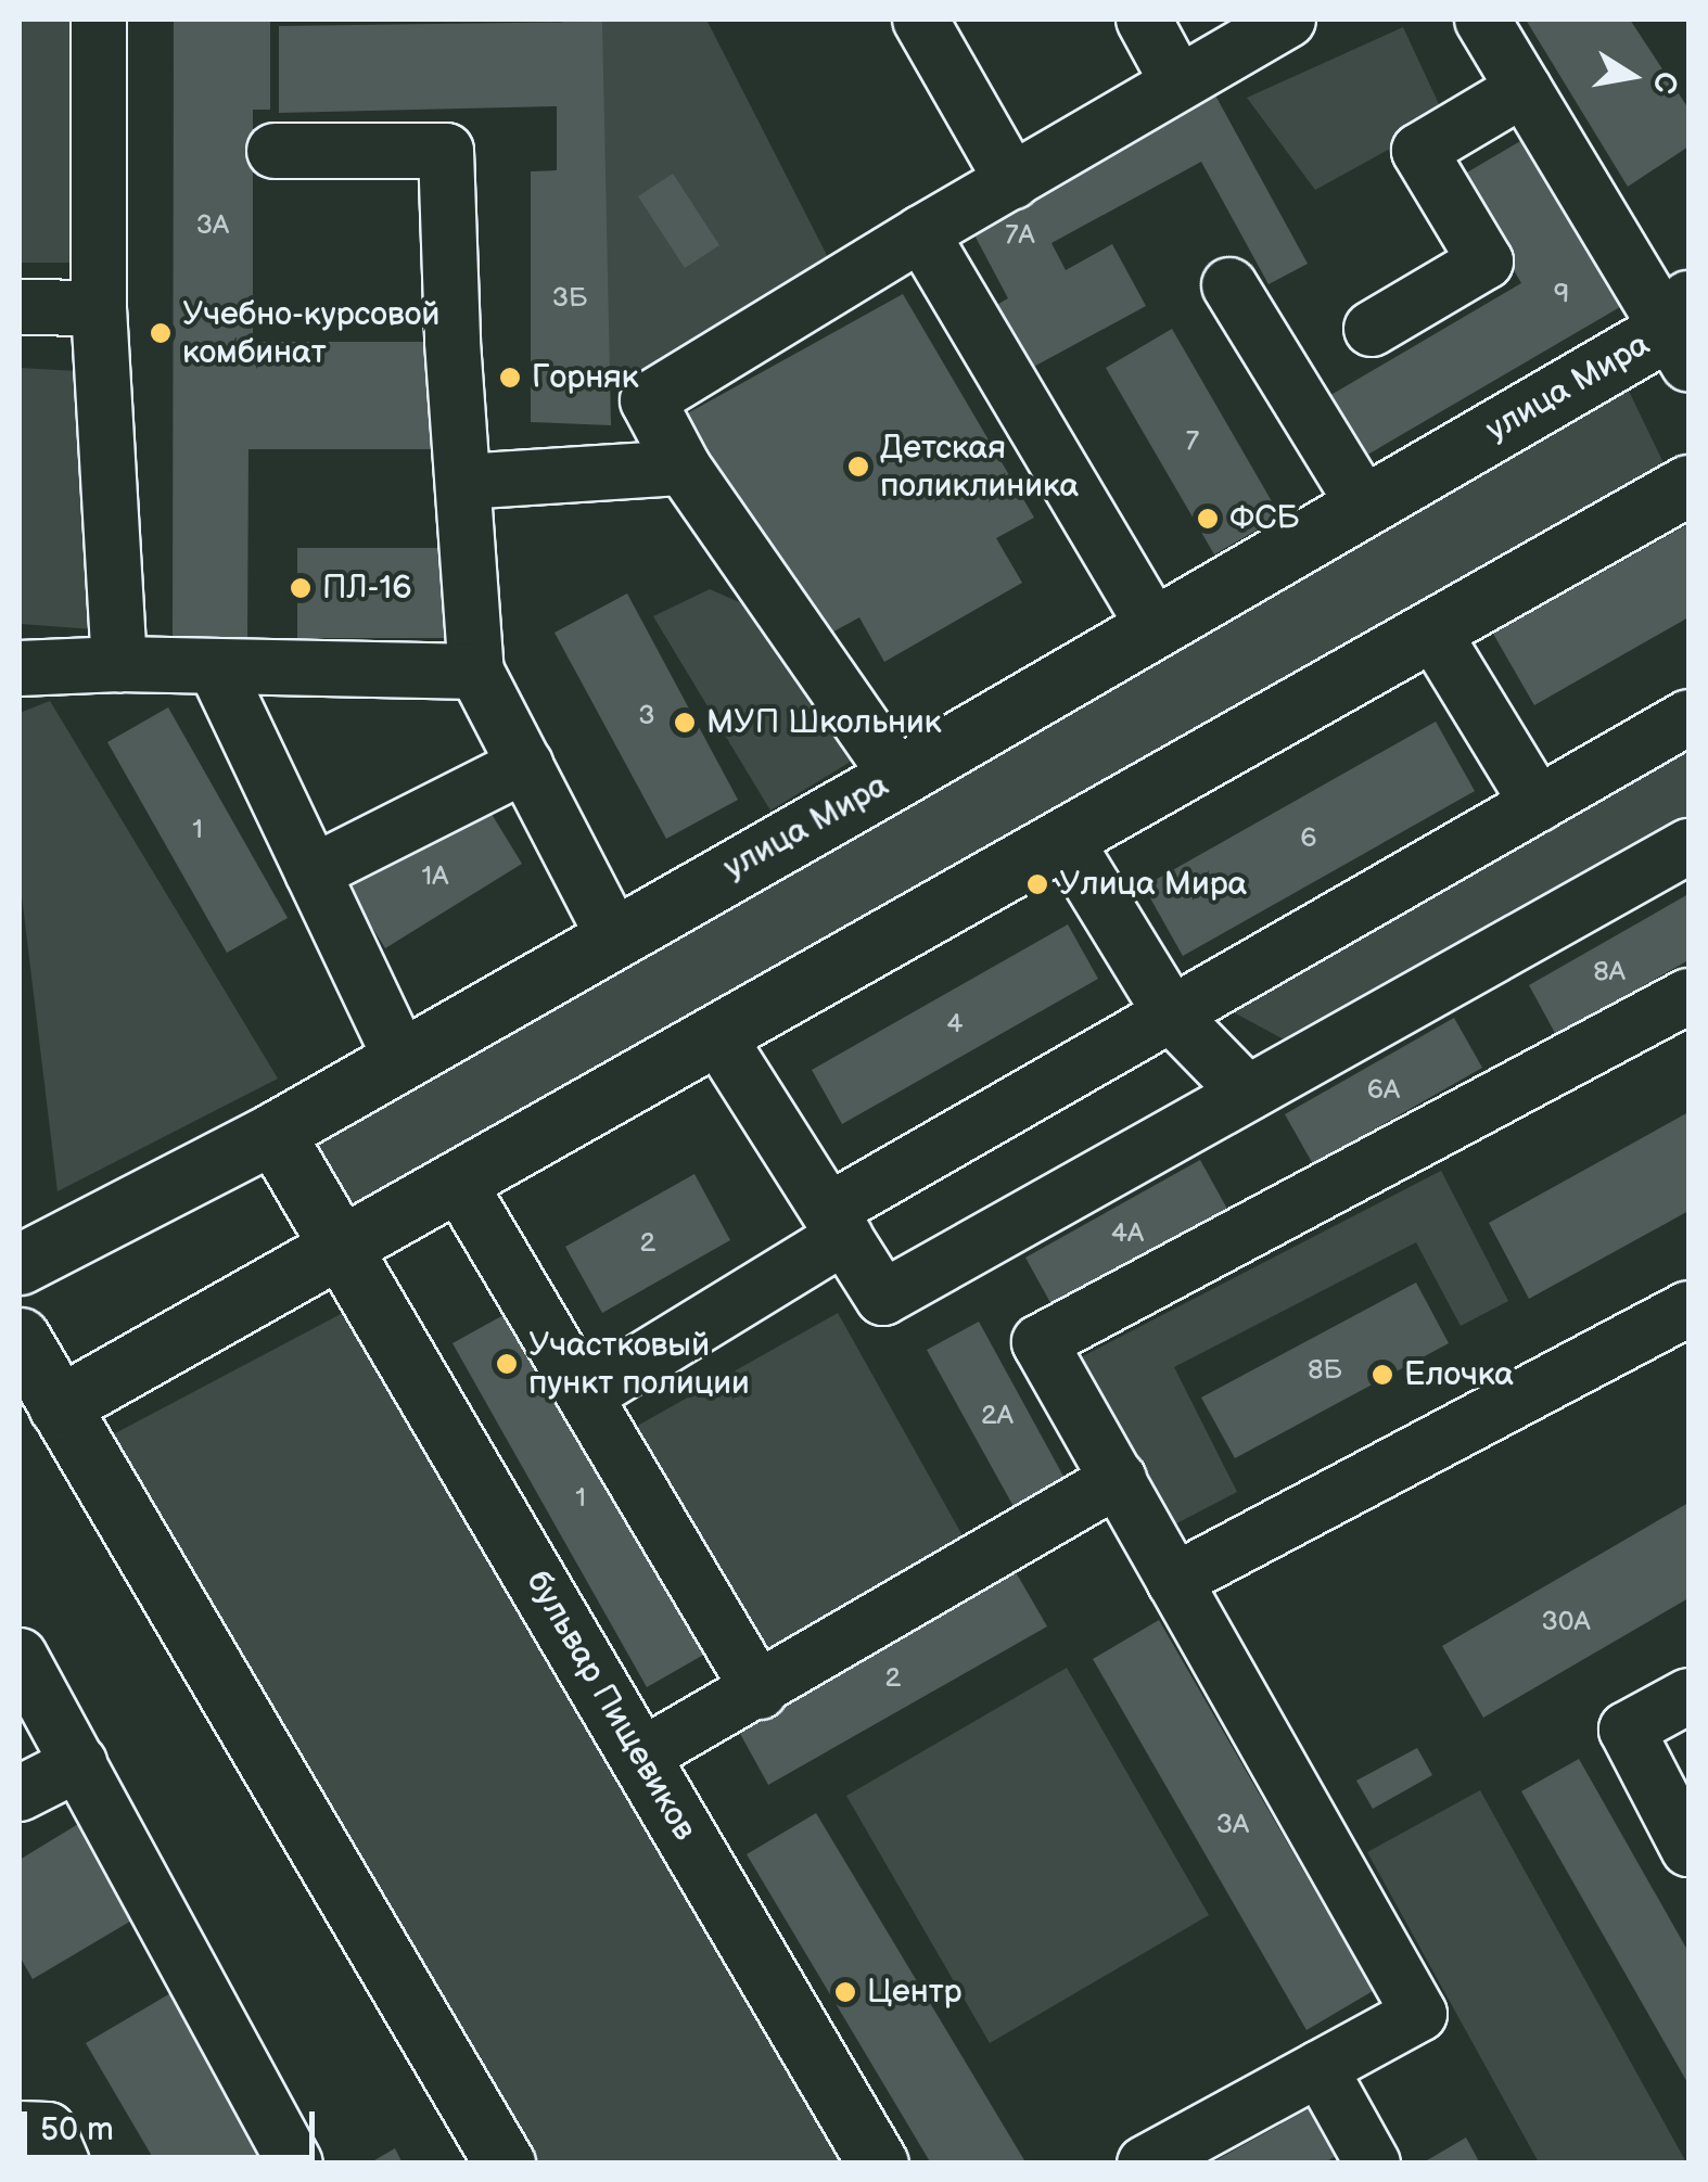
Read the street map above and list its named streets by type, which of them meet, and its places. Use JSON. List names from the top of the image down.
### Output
{
  "streets": {
    "main road": ["улица Мира", "бульвар Пищевиков"]
  },
  "crossings": [
    ["улица Мира", "бульвар Пищевиков"]
  ],
  "places": [
    "Учебно-курсовой комбинат",
    "Горняк",
    "Детская поликлиника",
    "ФСБ",
    "ПЛ-16",
    "МУП Школьник",
    "Улица Мира",
    "Участковый пункт полиции",
    "Елочка",
    "Центр"
  ],
  "house_numbers": [
    "3А",
    "7А",
    "9",
    "3Б",
    "7",
    "3",
    "1",
    "6",
    "1А",
    "8А",
    "4",
    "6А",
    "4А",
    "2",
    "8Б",
    "2А",
    "1",
    "30А",
    "2",
    "3А"
  ],
  "scale_bar": "50 m",
  "north": "right"
}
